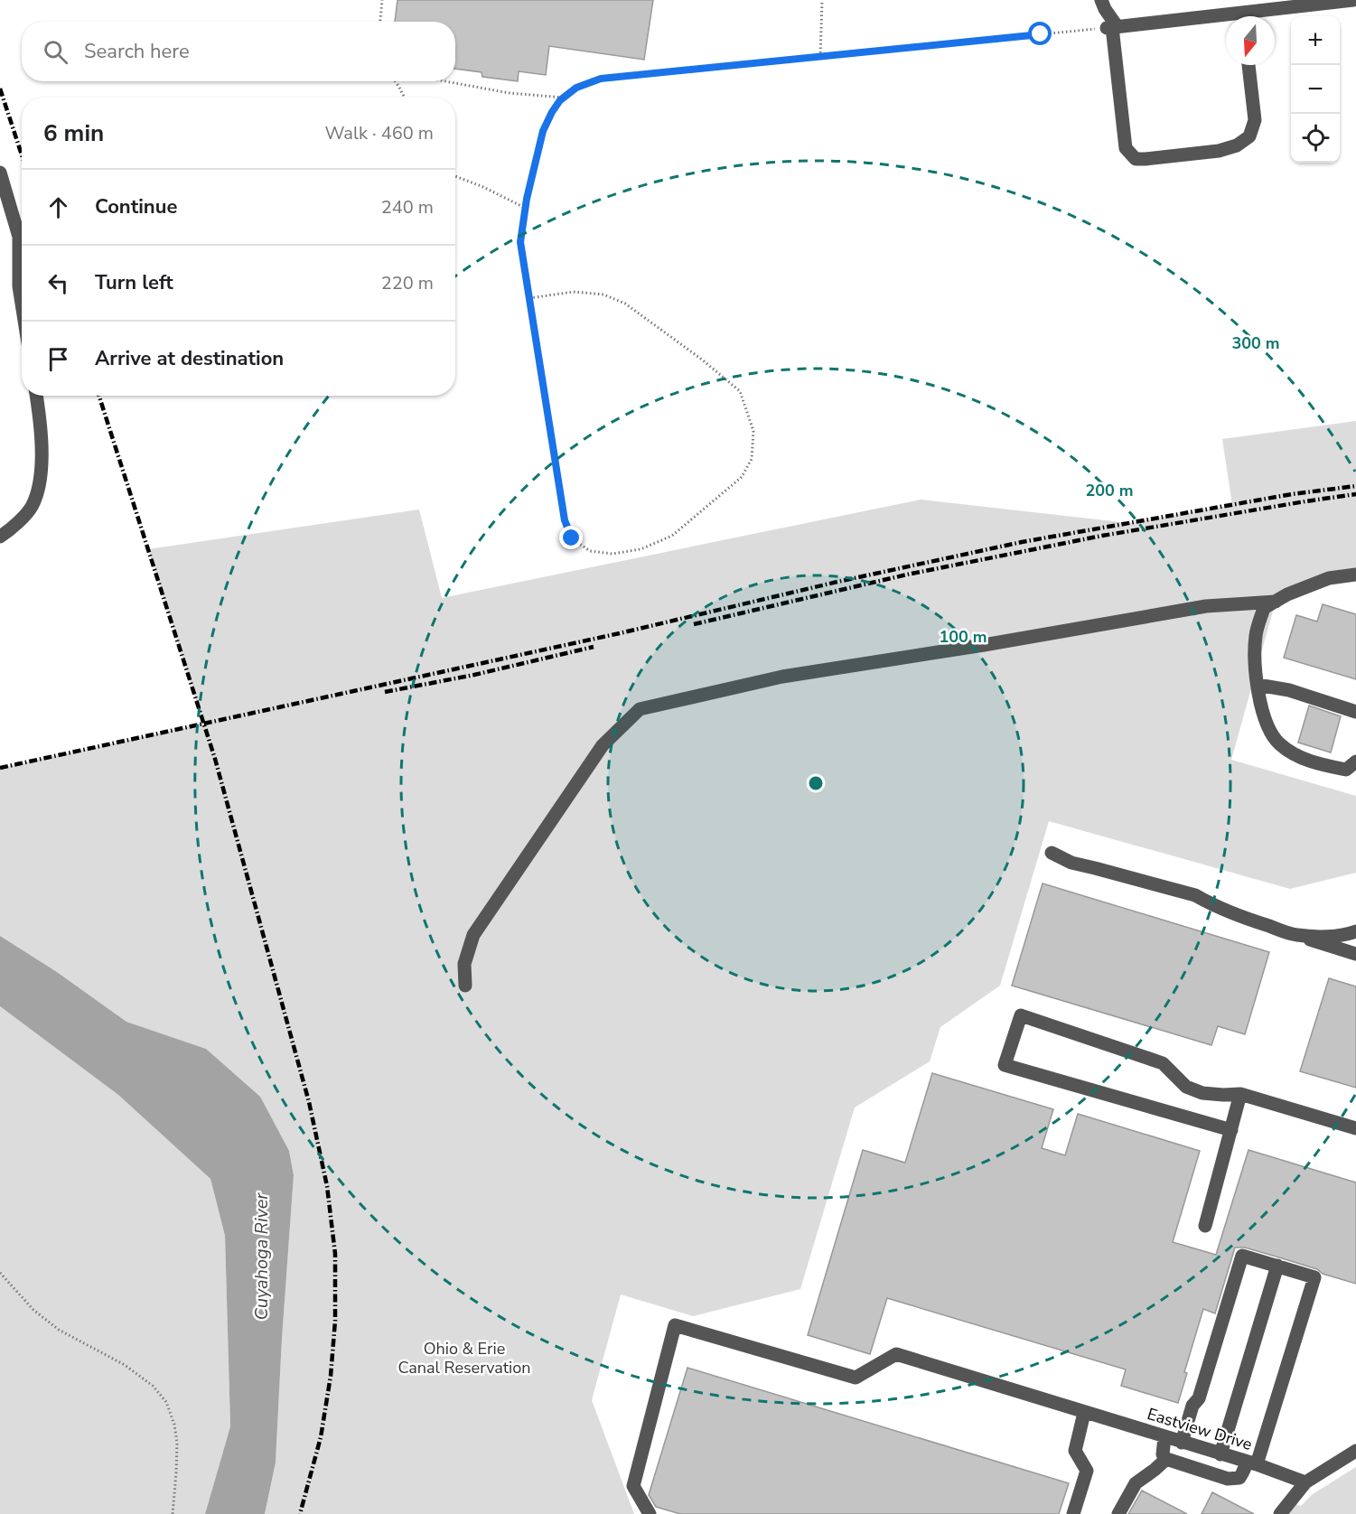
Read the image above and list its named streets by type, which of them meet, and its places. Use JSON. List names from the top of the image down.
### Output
{
  "streets": {
    "street": ["Eastview Drive"]
  },
  "water": ["Cuyahoga River"],
  "parks": ["Ohio & Erie Canal Reservation"],
  "north": "bottom",
  "page": {
    "map_buttons": ["+", "−"],
    "search": "Search here",
    "heading": ["6 min", "Walk · 460 m"],
    "list": [
      ["Continue", "240 m"],
      ["Turn left", "220 m"],
      "Arrive at destination"
    ]
  },
  "rings": ["300 m", "200 m", "100 m"]
}
